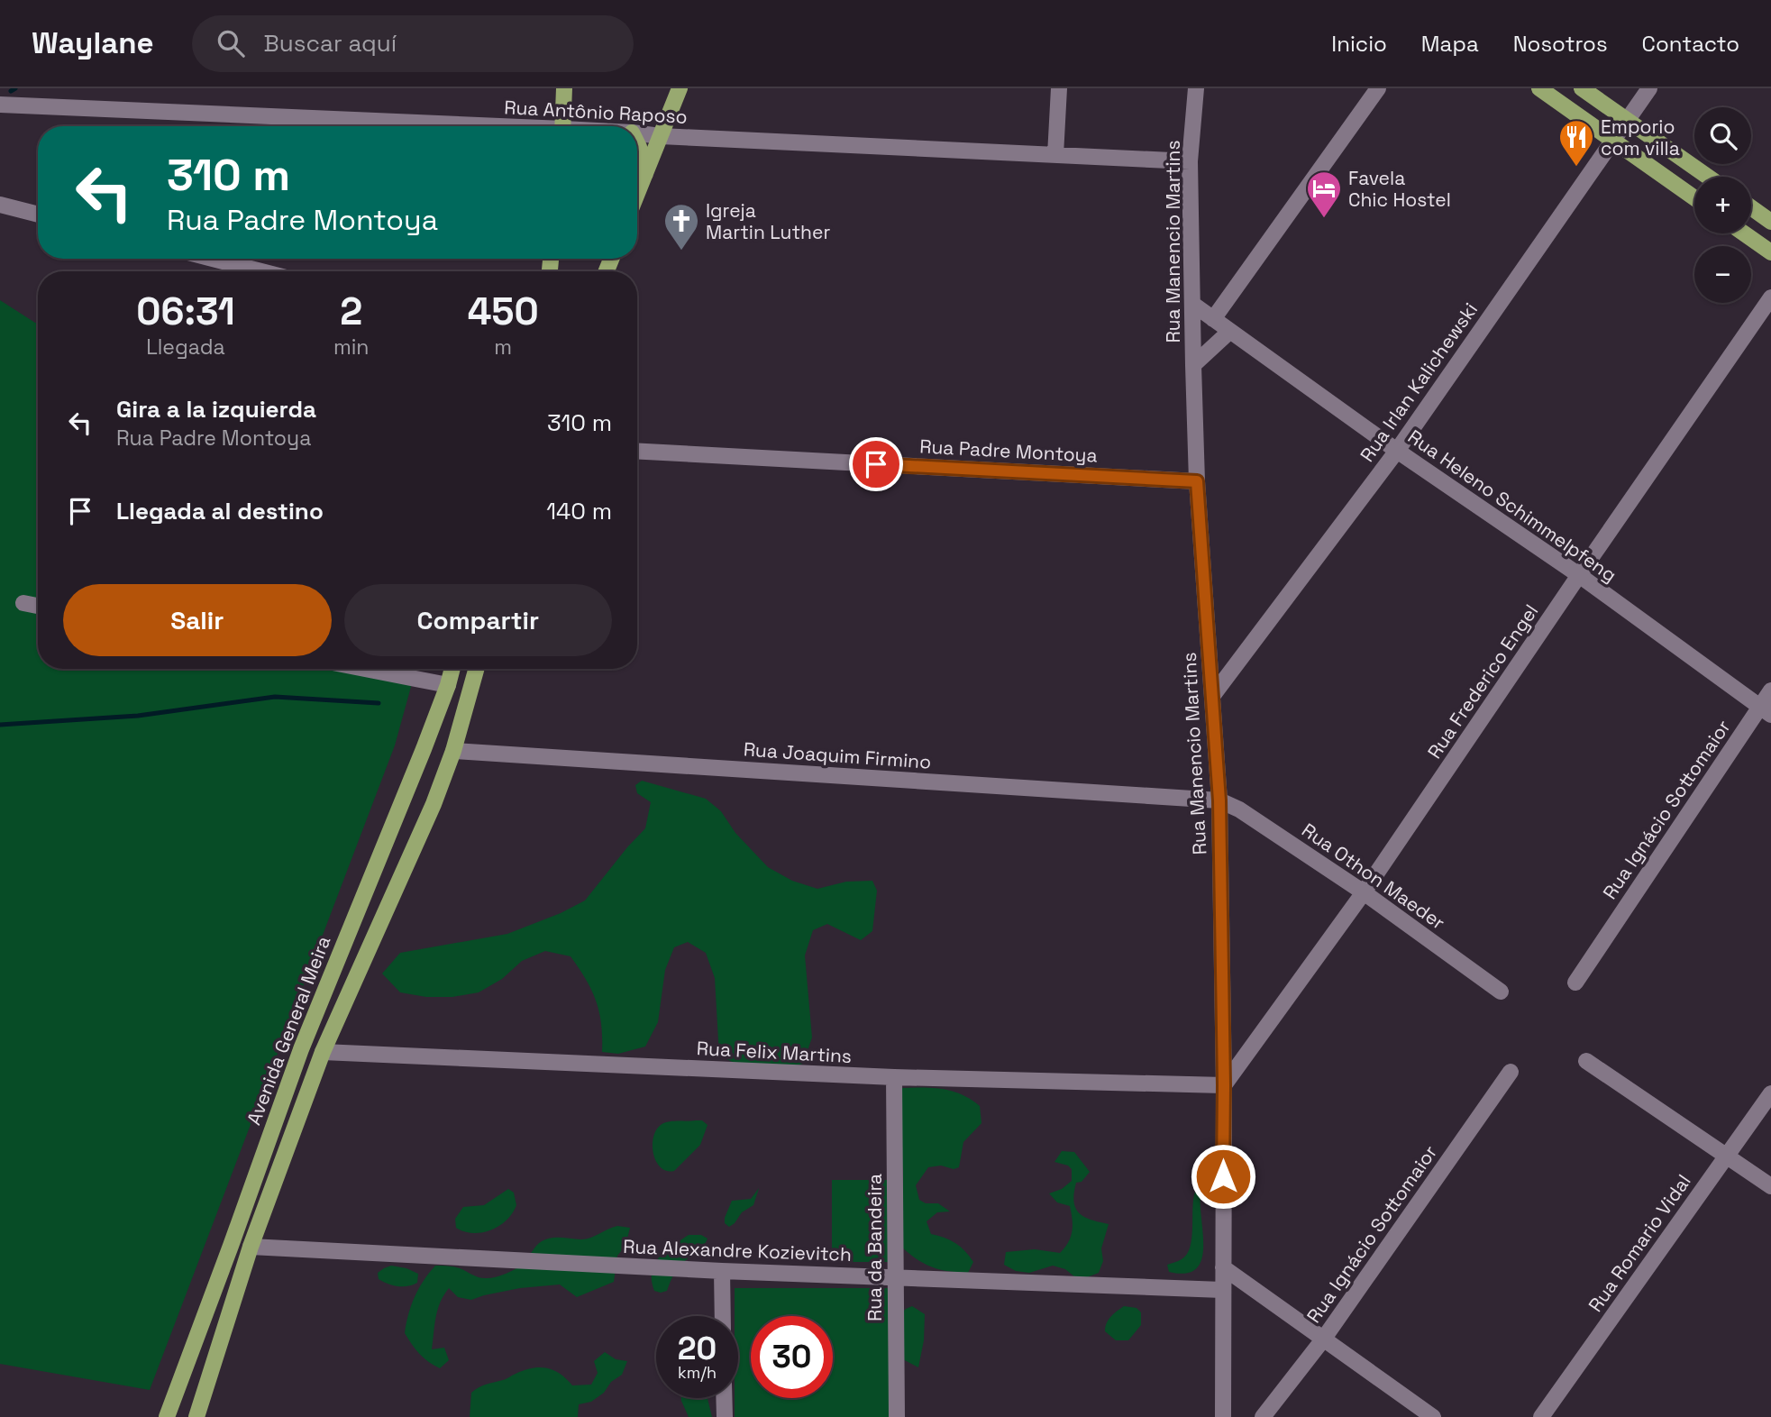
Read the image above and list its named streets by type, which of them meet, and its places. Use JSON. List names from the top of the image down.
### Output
{
  "streets": {
    "main road": ["Avenida General Meira"],
    "street": [
      "Rua Antônio Raposo",
      "Rua Manencio Martins",
      "Rua Irlan Kalichewski",
      "Rua Padre Montoya",
      "Rua Heleno Schimmelpfeng",
      "Rua Frederico Engel",
      "Rua Joaquim Firmino",
      "Rua Ignácio Sottomaior",
      "Rua Othon Maeder",
      "Rua Felix Martins",
      "Rua Romario Vidal",
      "Rua da Bandeira",
      "Rua Alexandre Kozievitch"
    ]
  },
  "crossings": [
    ["Rua Antônio Raposo", "Rua Manencio Martins"],
    ["Rua Manencio Martins", "Rua Irlan Kalichewski"],
    ["Rua Manencio Martins", "Rua Padre Montoya"],
    ["Rua Manencio Martins", "Rua Heleno Schimmelpfeng"],
    ["Rua Manencio Martins", "Rua Frederico Engel"],
    ["Rua Manencio Martins", "Rua Joaquim Firmino"],
    ["Rua Manencio Martins", "Rua Othon Maeder"],
    ["Rua Manencio Martins", "Rua Felix Martins"],
    ["Rua Manencio Martins", "Rua Alexandre Kozievitch"],
    ["Rua Irlan Kalichewski", "Rua Heleno Schimmelpfeng"],
    ["Rua Heleno Schimmelpfeng", "Rua Frederico Engel"],
    ["Rua Heleno Schimmelpfeng", "Rua Ignácio Sottomaior"],
    ["Rua Frederico Engel", "Rua Othon Maeder"],
    ["Rua Frederico Engel", "Rua Felix Martins"],
    ["Rua Joaquim Firmino", "Rua Othon Maeder"],
    ["Rua Joaquim Firmino", "Avenida General Meira"],
    ["Avenida General Meira", "Rua Felix Martins"],
    ["Avenida General Meira", "Rua Alexandre Kozievitch"],
    ["Rua Felix Martins", "Rua da Bandeira"],
    ["Rua da Bandeira", "Rua Alexandre Kozievitch"]
  ],
  "places": {
    "restaurant": ["Emporio com villa"],
    "hotel": ["Favela Chic Hostel"],
    "church": ["Igreja Martin Luther"]
  },
  "page": {
    "header": "Waylane",
    "search": "Buscar aquí",
    "nav": [
      "Inicio",
      "Mapa",
      "Nosotros",
      "Contacto"
    ],
    "map_buttons": ["+", "−"],
    "turn": ["310 m", "Rua Padre Montoya"],
    "eta": [
      "06:31",
      "Llegada",
      "2",
      "min",
      "450",
      "m"
    ],
    "list": [
      {
        "name": "Gira a la izquierda",
        "note": "Rua Padre Montoya",
        "value": "310 m"
      },
      {
        "name": "Llegada al destino",
        "value": "140 m"
      }
    ],
    "buttons": ["Salir", "Compartir"],
    "speed": "20 km/h",
    "limit": "30"
  }
}
